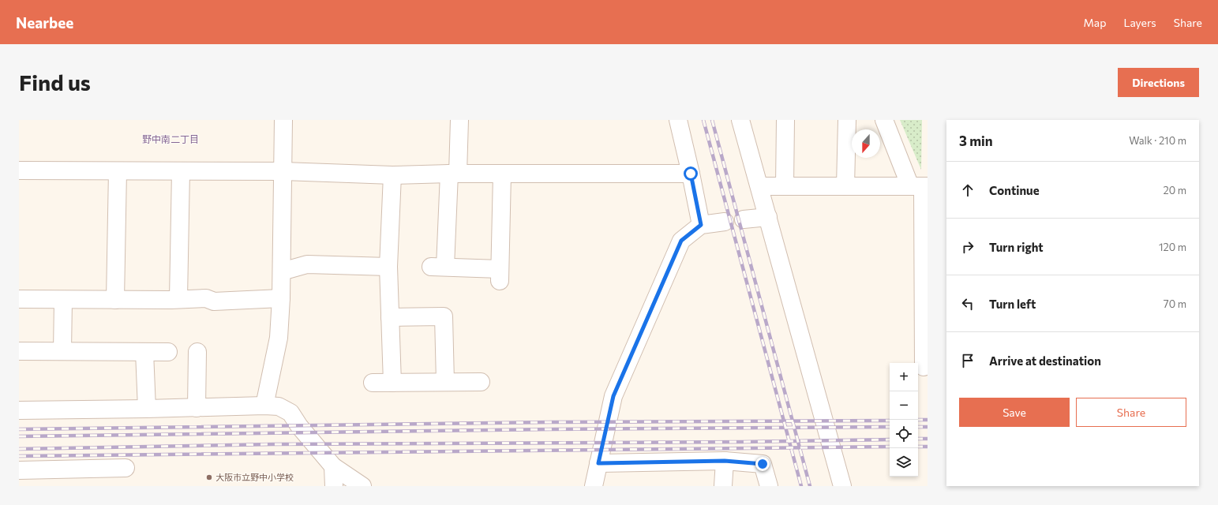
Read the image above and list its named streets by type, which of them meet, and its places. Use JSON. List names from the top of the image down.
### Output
{
  "districts": ["野中南二丁目"],
  "places": ["大阪市立野中小学校"],
  "north": "bottom",
  "page": {
    "header": "Nearbee",
    "nav": ["Map", "Layers", "Share"],
    "buttons": [
      "Directions",
      ["Save", "Share"]
    ],
    "title": "Find us",
    "heading": ["3 min", "Walk · 210 m"],
    "list": [
      ["Continue", "20 m"],
      ["Turn right", "120 m"],
      ["Turn left", "70 m"],
      "Arrive at destination"
    ],
    "map_buttons": ["+", "−"]
  }
}
